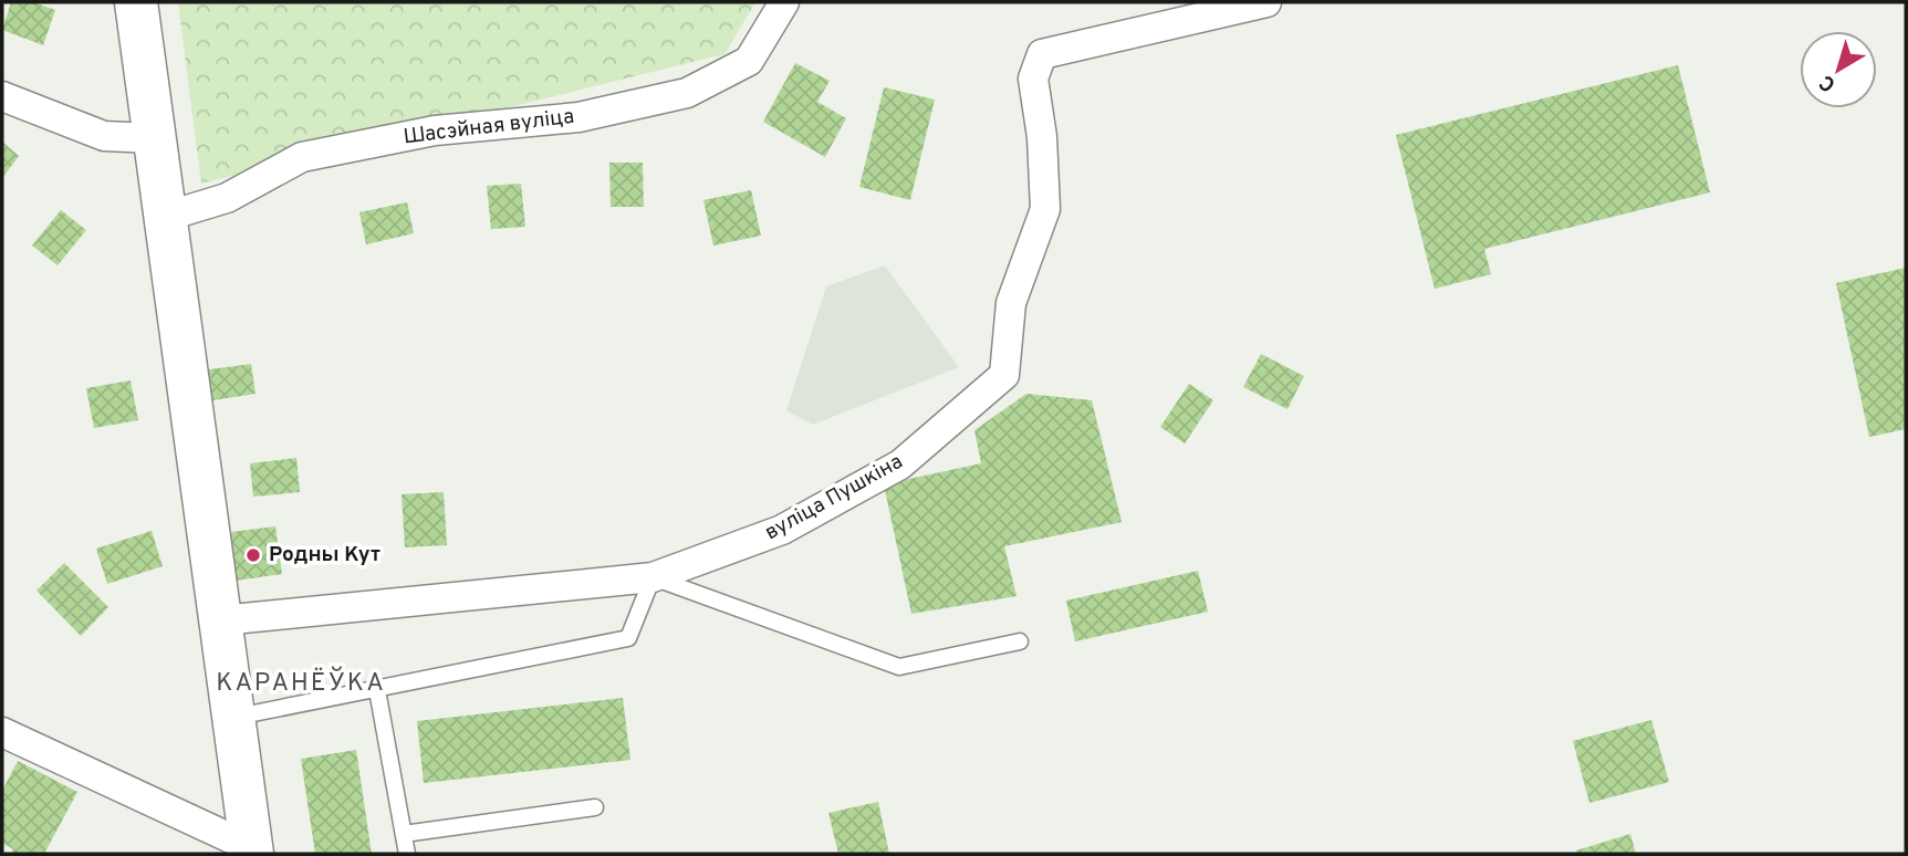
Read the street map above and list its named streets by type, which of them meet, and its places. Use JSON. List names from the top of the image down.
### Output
{
  "streets": {
    "street": ["Шасэйная вуліца", "вуліца Пушкіна"]
  },
  "districts": ["КАРАНЁЎКА"],
  "places": ["Родны Кут"],
  "north": "bottom left"
}
